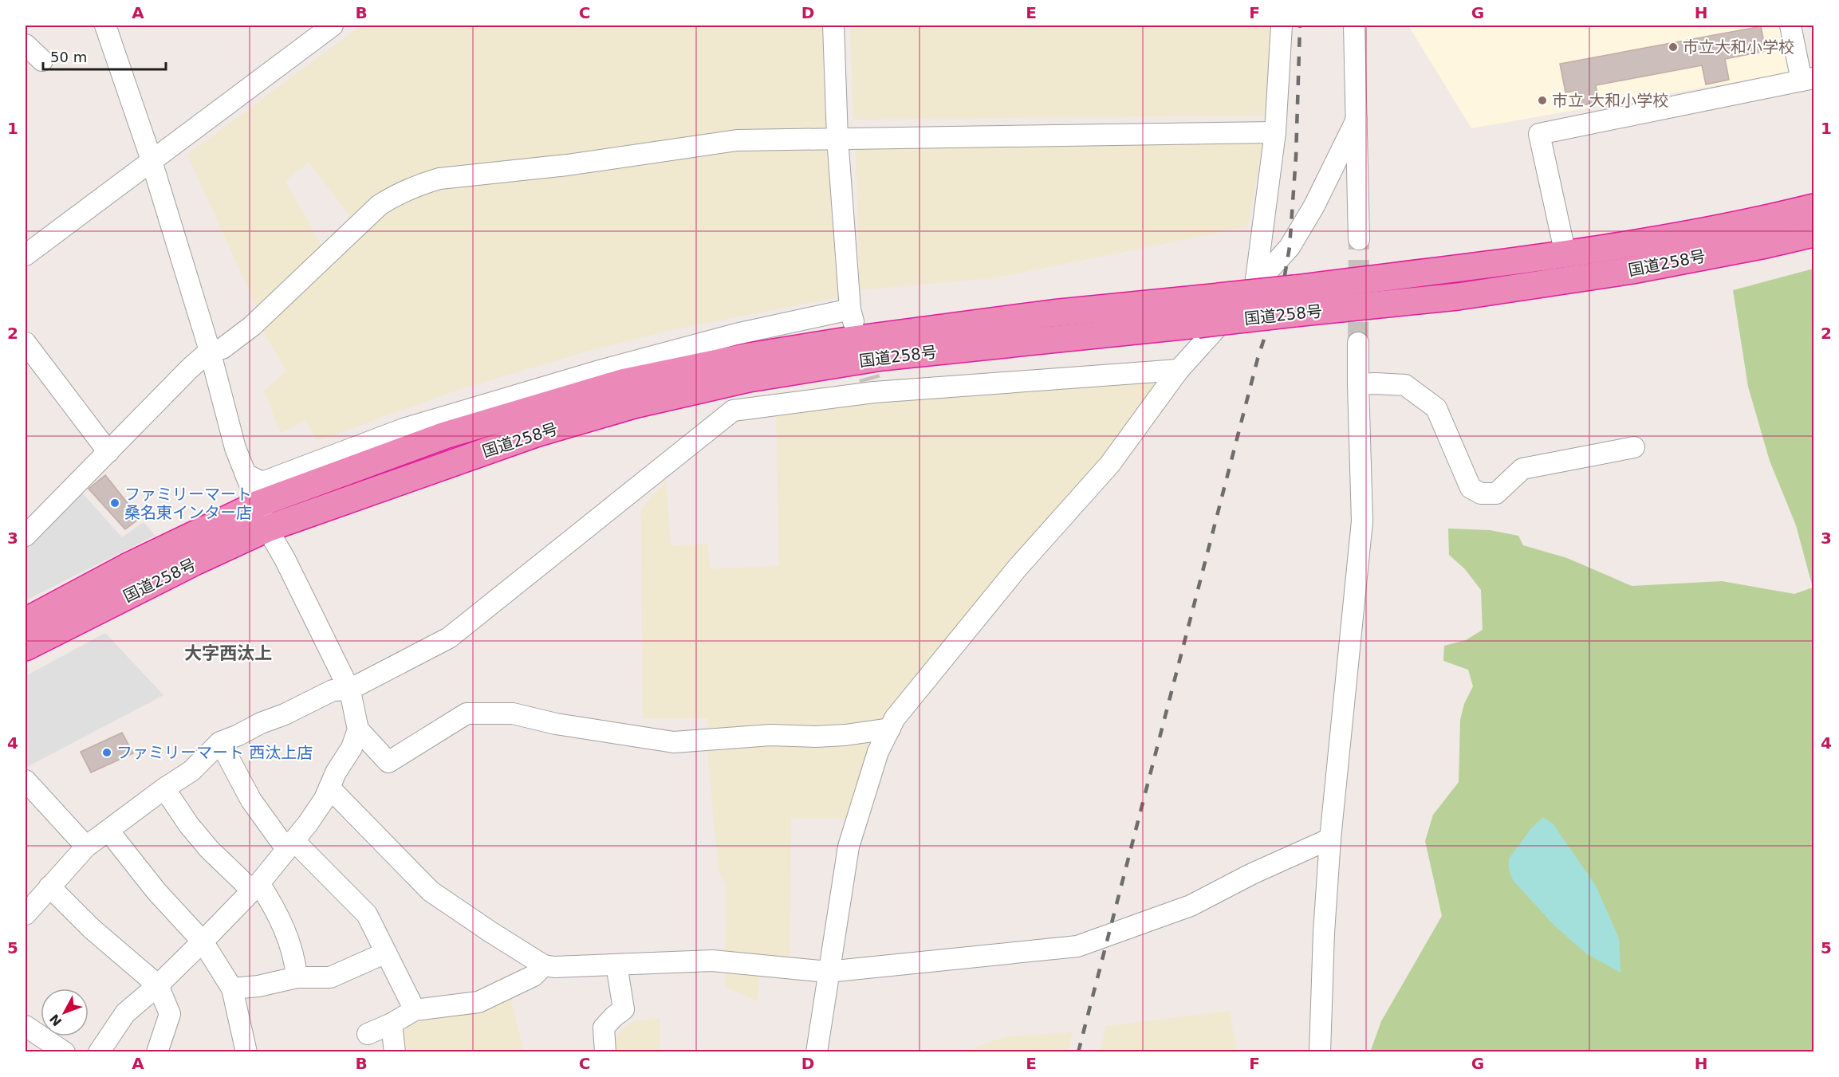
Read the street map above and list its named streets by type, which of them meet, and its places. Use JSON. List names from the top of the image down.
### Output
{
  "streets": {
    "highway": ["国道258号"]
  },
  "districts": ["大字西汰上"],
  "places": [
    "市立大和小学校",
    "市立 大和小学校",
    "ファミリーマート 桑名東インター店",
    "ファミリーマート 西汰上店"
  ],
  "scale_bar": "50 m",
  "north": "bottom left",
  "grid": {
    "columns": [
      "A",
      "B",
      "C",
      "D",
      "E",
      "F",
      "G",
      "H"
    ],
    "rows": [
      "1",
      "2",
      "3",
      "4",
      "5"
    ]
  }
}
